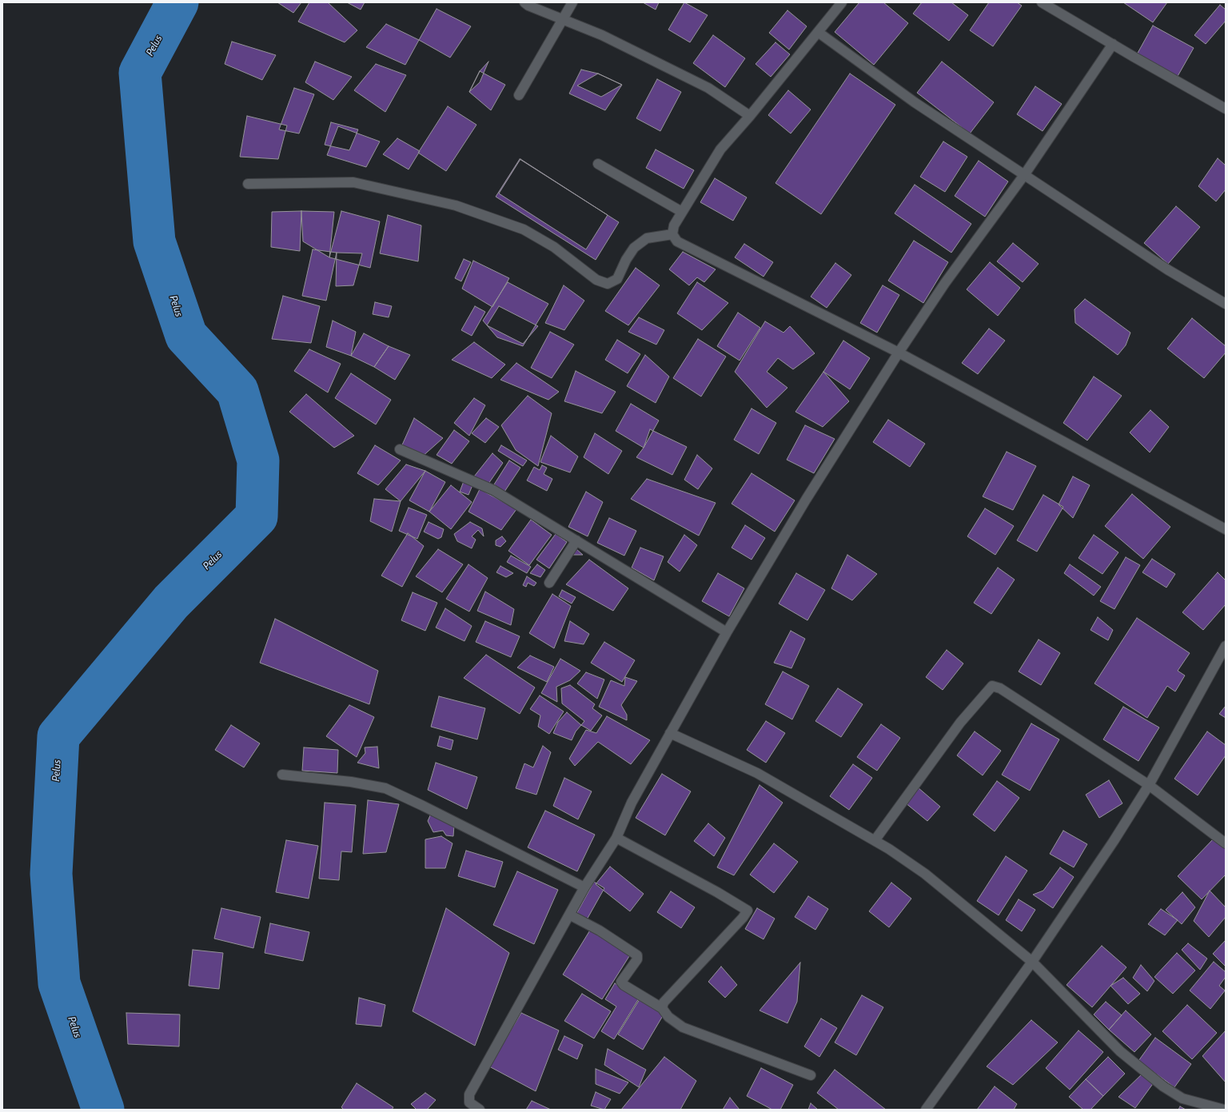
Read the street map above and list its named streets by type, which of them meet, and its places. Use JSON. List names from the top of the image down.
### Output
{
  "water": ["Pelus"]
}
